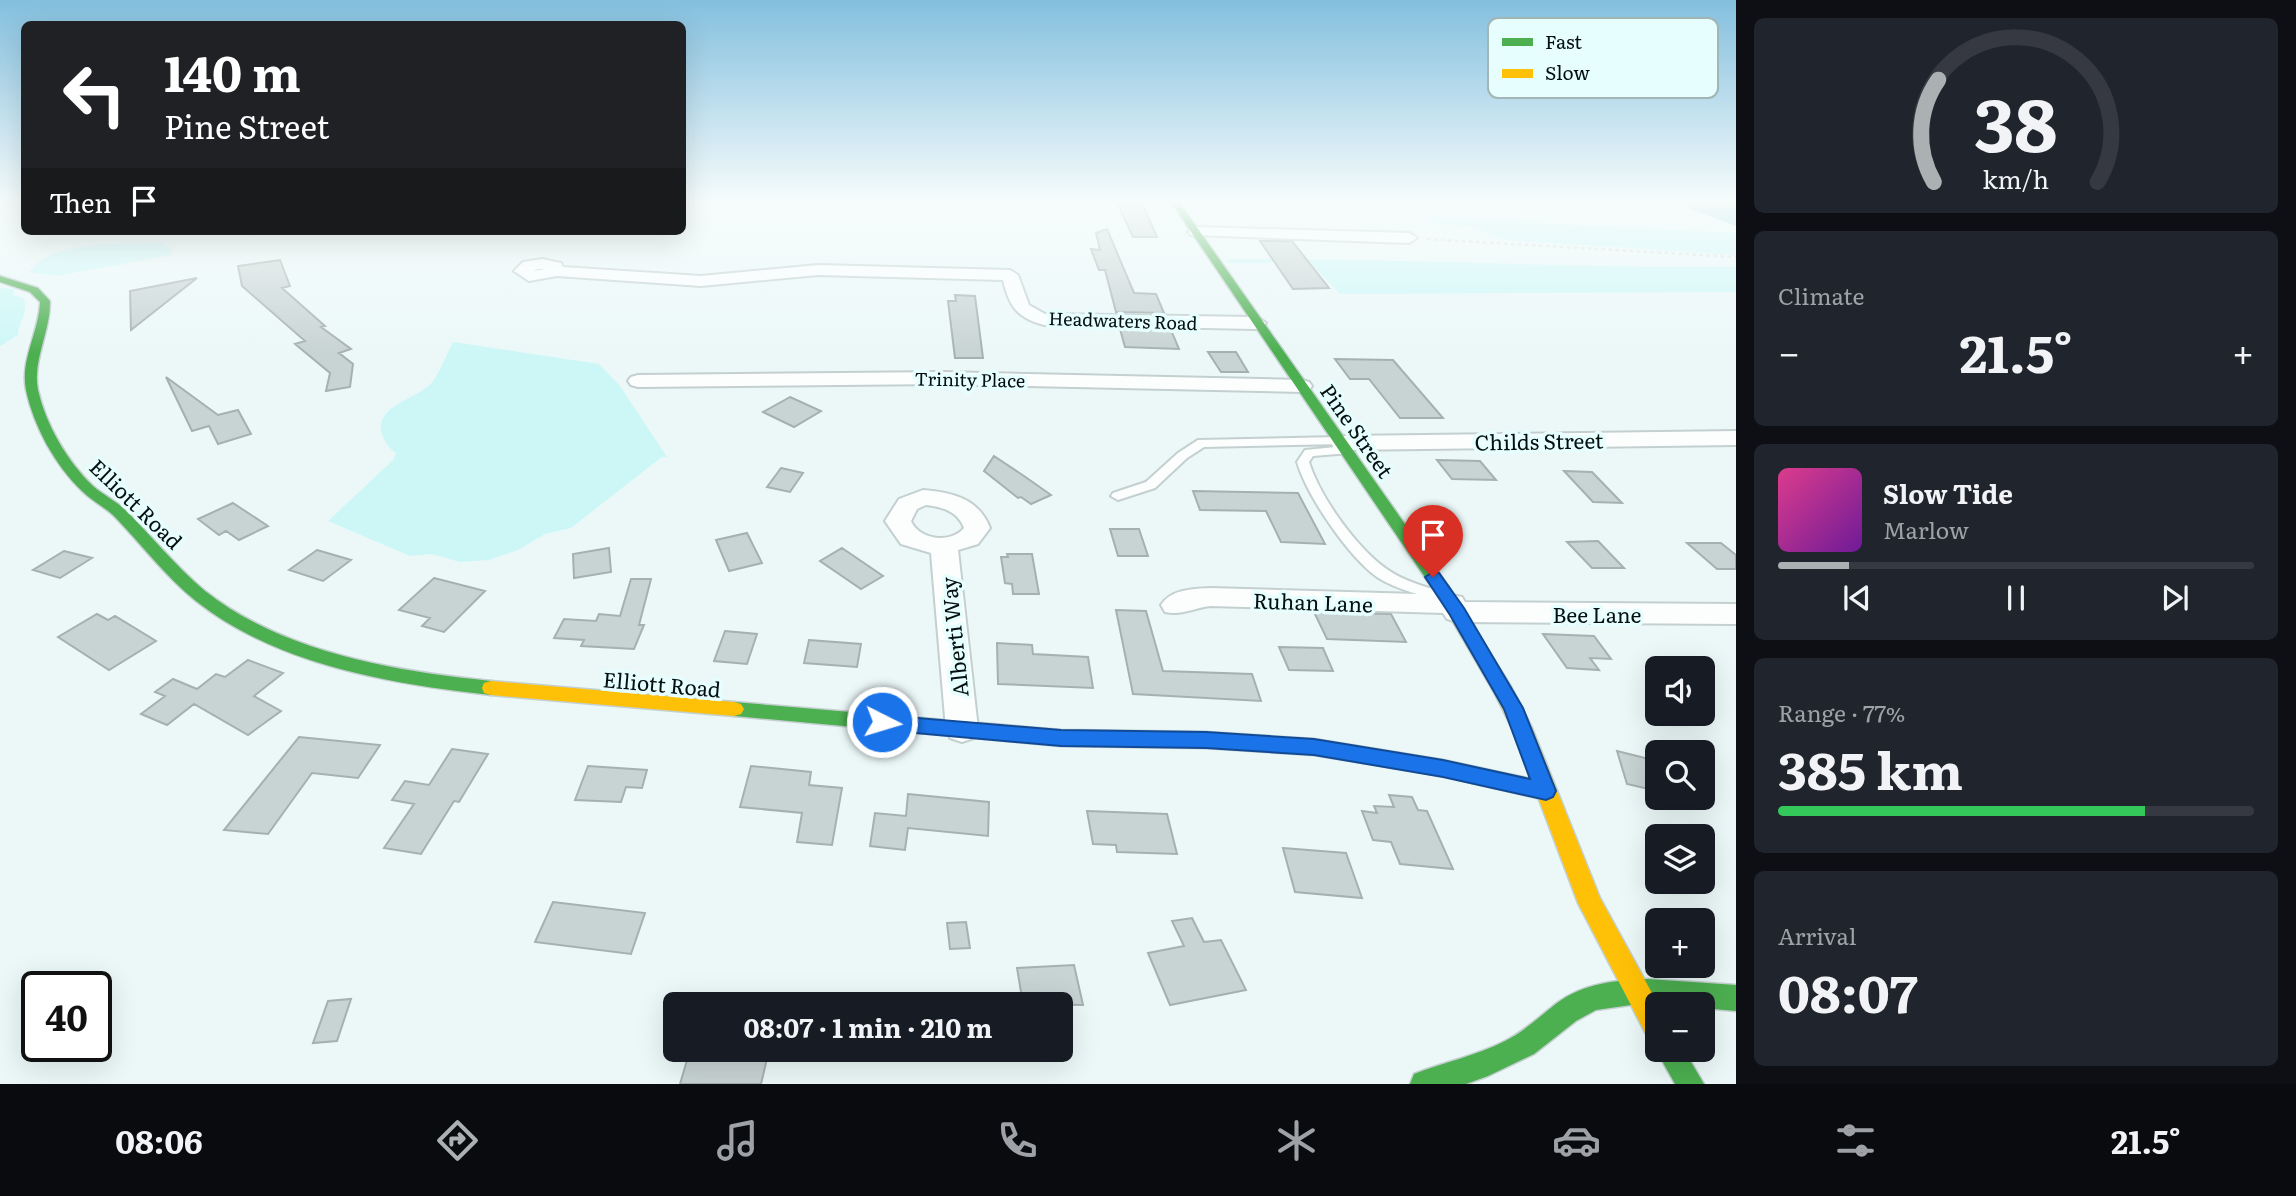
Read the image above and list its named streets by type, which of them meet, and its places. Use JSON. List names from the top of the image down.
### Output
{
  "streets": {
    "street": [
      "Headwaters Road",
      "Trinity Place",
      "Pine Street",
      "Childs Street",
      "Elliott Road",
      "Ruhan Lane",
      "Bee Lane",
      "Alberti Way"
    ]
  },
  "crossings": [
    ["Headwaters Road", "Pine Street"],
    ["Trinity Place", "Pine Street"],
    ["Pine Street", "Childs Street"],
    ["Pine Street", "Elliott Road"],
    ["Pine Street", "Ruhan Lane"],
    ["Pine Street", "Bee Lane"],
    ["Elliott Road", "Alberti Way"],
    ["Ruhan Lane", "Bee Lane"]
  ],
  "legend": ["Fast", "Slow"],
  "page": {
    "turn": ["140 m", "Pine Street"],
    "then": "Then",
    "tile": [
      "Climate",
      ["Range · 77%", "385 km"],
      ["Arrival", "08:07"]
    ],
    "heat": ["−", "21.5°", "+"],
    "song": ["Slow Tide", "Marlow"],
    "map_buttons": ["+", "−"],
    "limit": "40",
    "trip": "08:07 · 1 min · 210 m",
    "tabs": ["08:06", "21.5°"],
    "gauge": ["38", "km/h"]
  }
}
